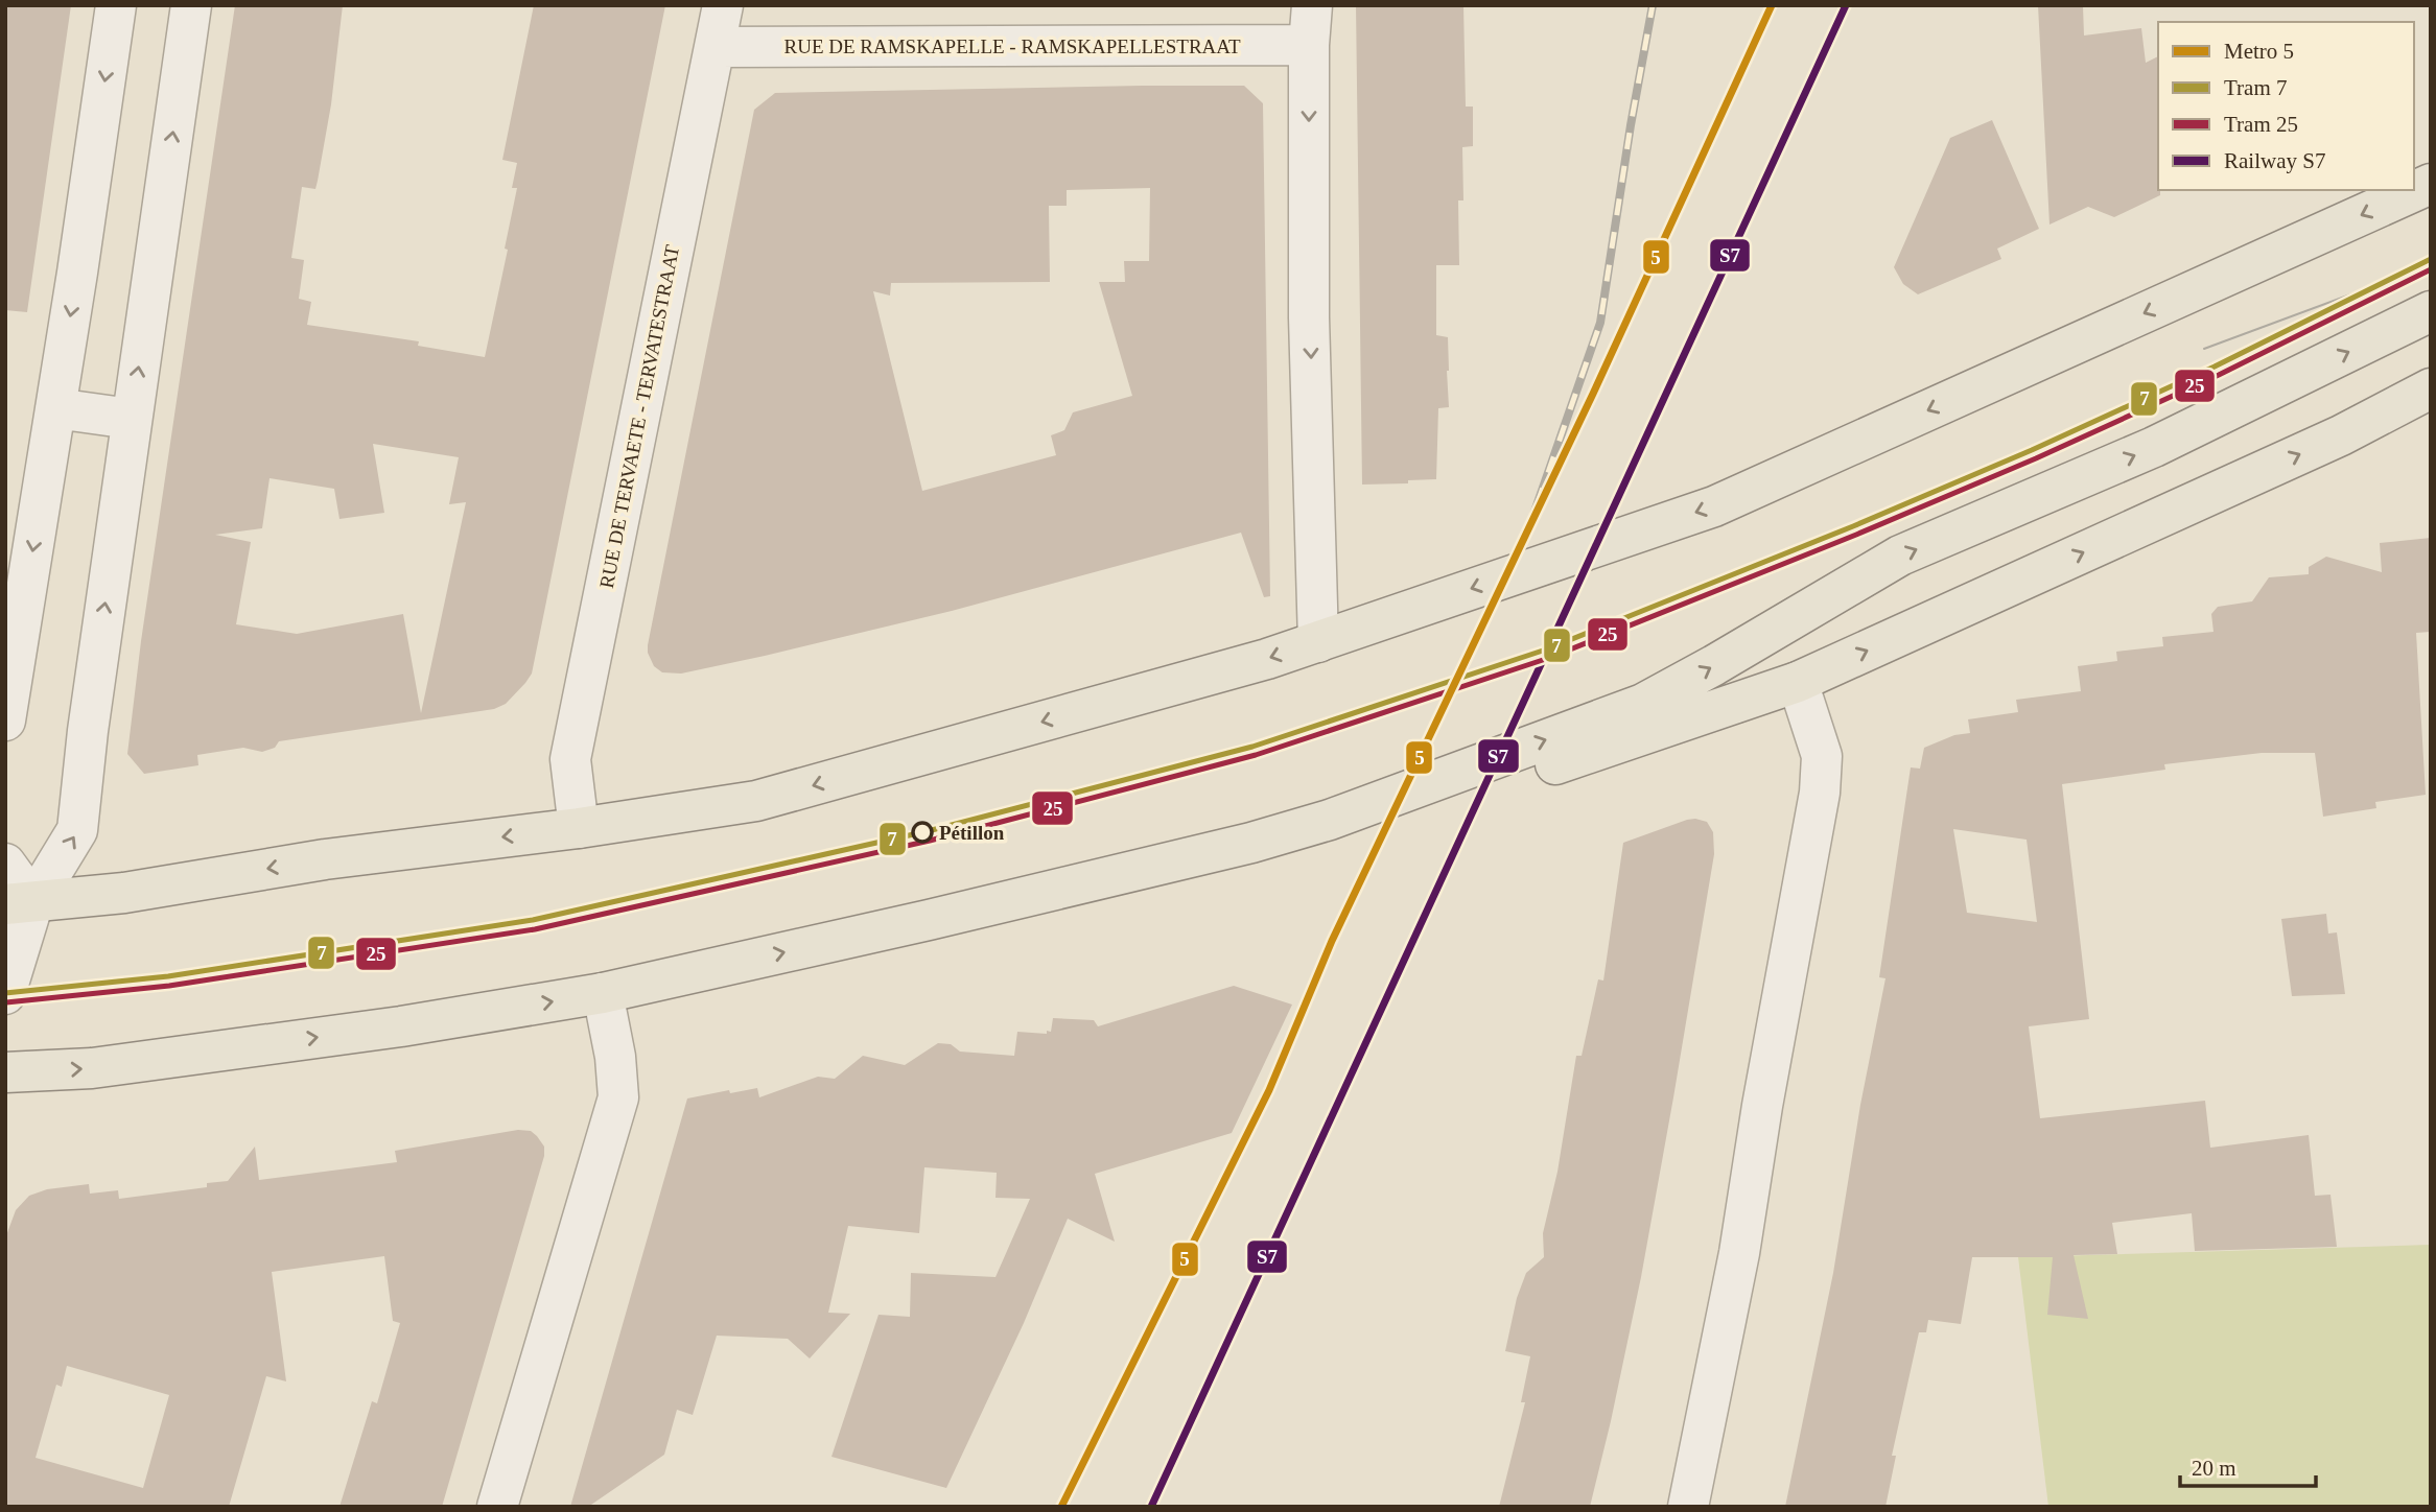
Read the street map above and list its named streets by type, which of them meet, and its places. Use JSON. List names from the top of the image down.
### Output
{
  "streets": {
    "street": ["RUE DE RAMSKAPELLE - RAMSKAPELLESTRAAT", "RUE DE TERVAETE - TERVATESTRAAT"]
  },
  "crossings": [
    ["RUE DE RAMSKAPELLE - RAMSKAPELLESTRAAT", "RUE DE TERVAETE - TERVATESTRAAT"]
  ],
  "places": ["Pétillon"],
  "lines": [
    "metro line 5",
    "rail line S7",
    "tram line 7",
    "tram line 25"
  ],
  "legend": [
    "Metro 5",
    "Tram 7",
    "Tram 25",
    "Railway S7"
  ],
  "scale_bar": "20 m"
}
